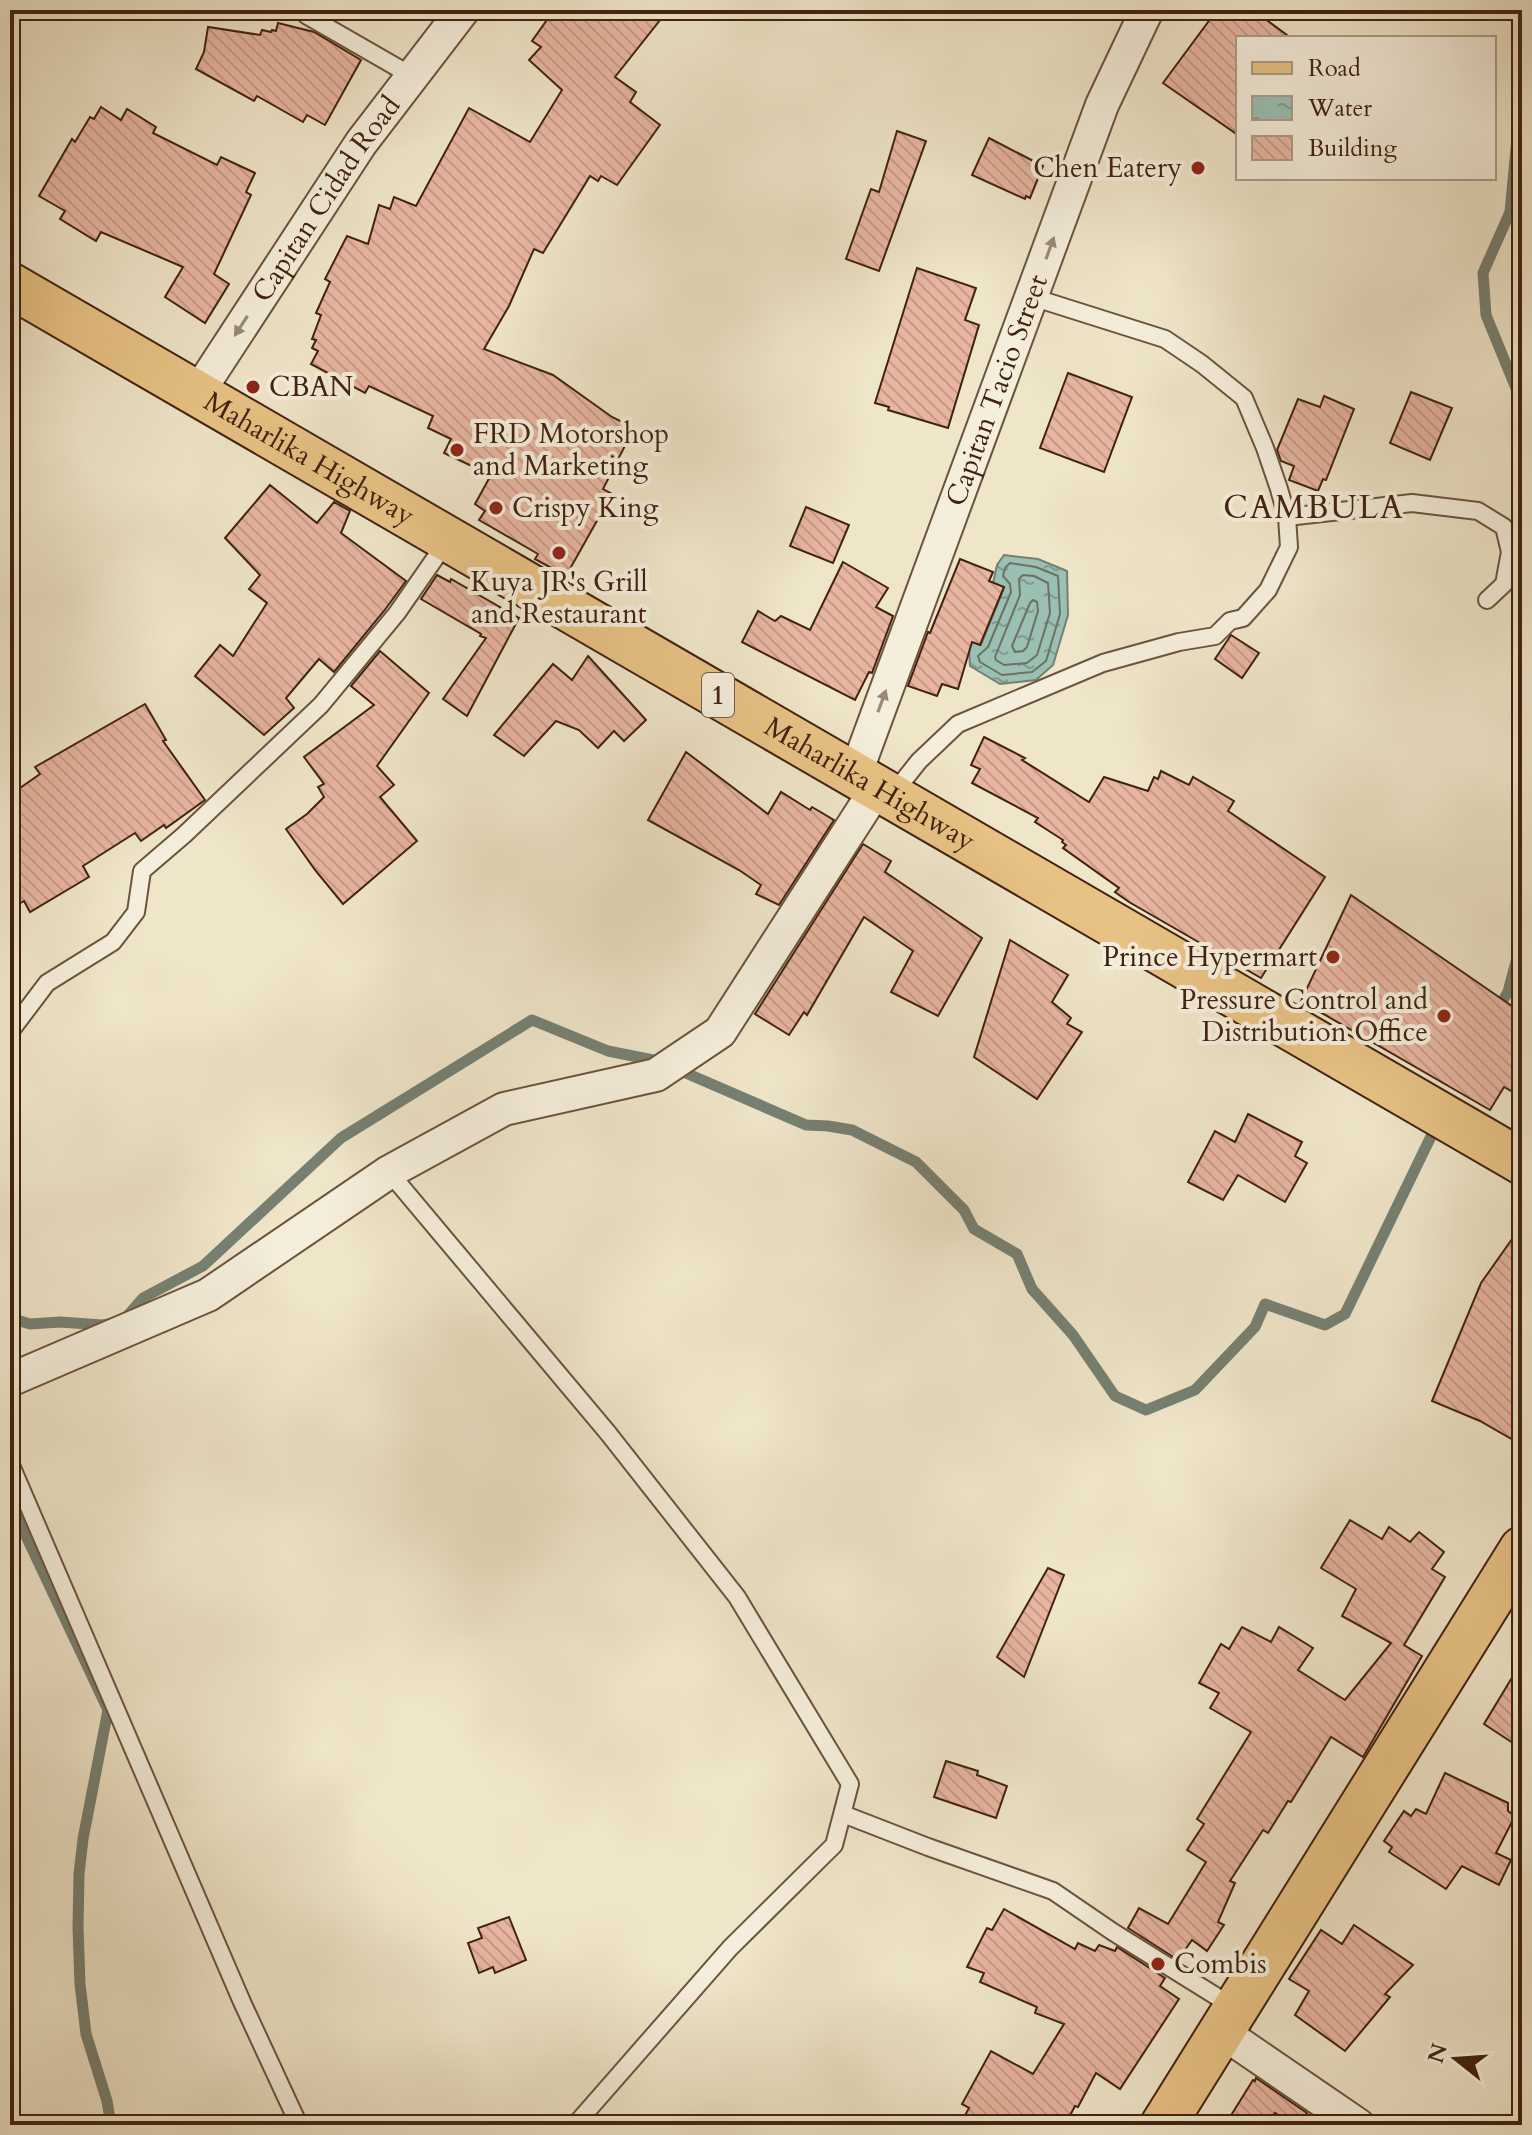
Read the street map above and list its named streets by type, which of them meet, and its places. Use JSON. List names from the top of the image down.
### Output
{
  "streets": {
    "main road": ["Maharlika Highway", "1"],
    "street": ["Capitan Cidad Road", "Capitan Tacio Street"]
  },
  "crossings": [
    ["Capitan Cidad Road", "Maharlika Highway"],
    ["Capitan Tacio Street", "Maharlika Highway"]
  ],
  "one_way": ["Capitan Cidad Road", "Capitan Tacio Street"],
  "districts": ["CAMBULA"],
  "places": [
    "Chen Eatery",
    "CBAN",
    "FRD Motorshop and Marketing",
    "Crispy King",
    "Kuya JR's Grill and Restaurant",
    "Prince Hypermart",
    "Pressure Control and Distribution Office",
    "Combis"
  ],
  "legend": ["Road", "Water", "Building"],
  "north": "left"
}
